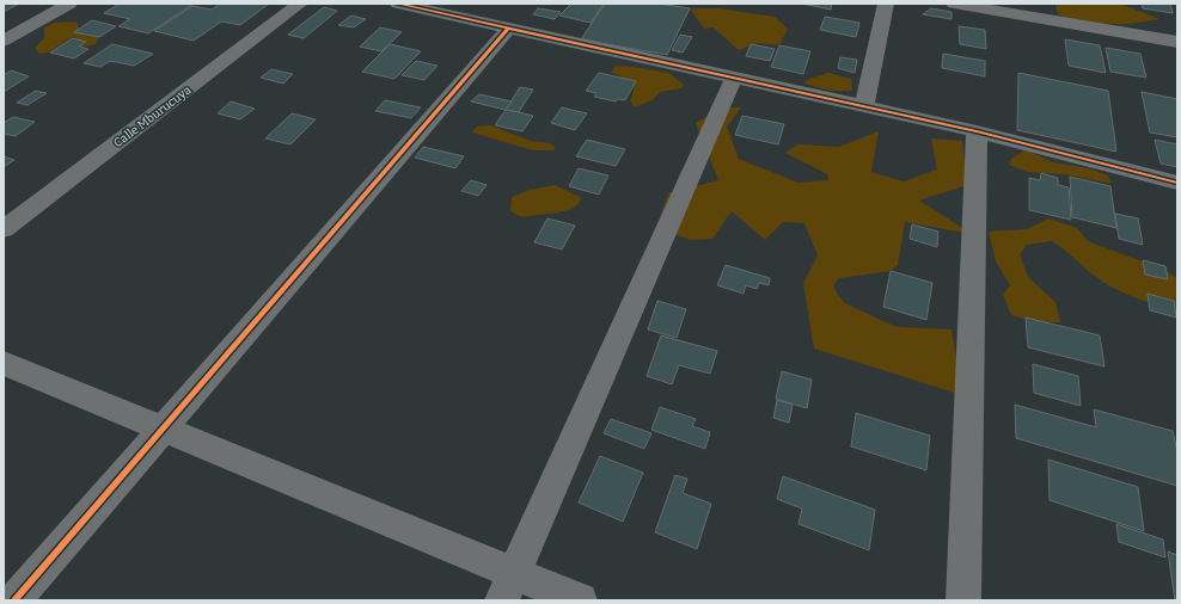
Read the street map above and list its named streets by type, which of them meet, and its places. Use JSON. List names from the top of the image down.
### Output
{
  "streets": {
    "street": ["Calle Mburucuya"]
  }
}
